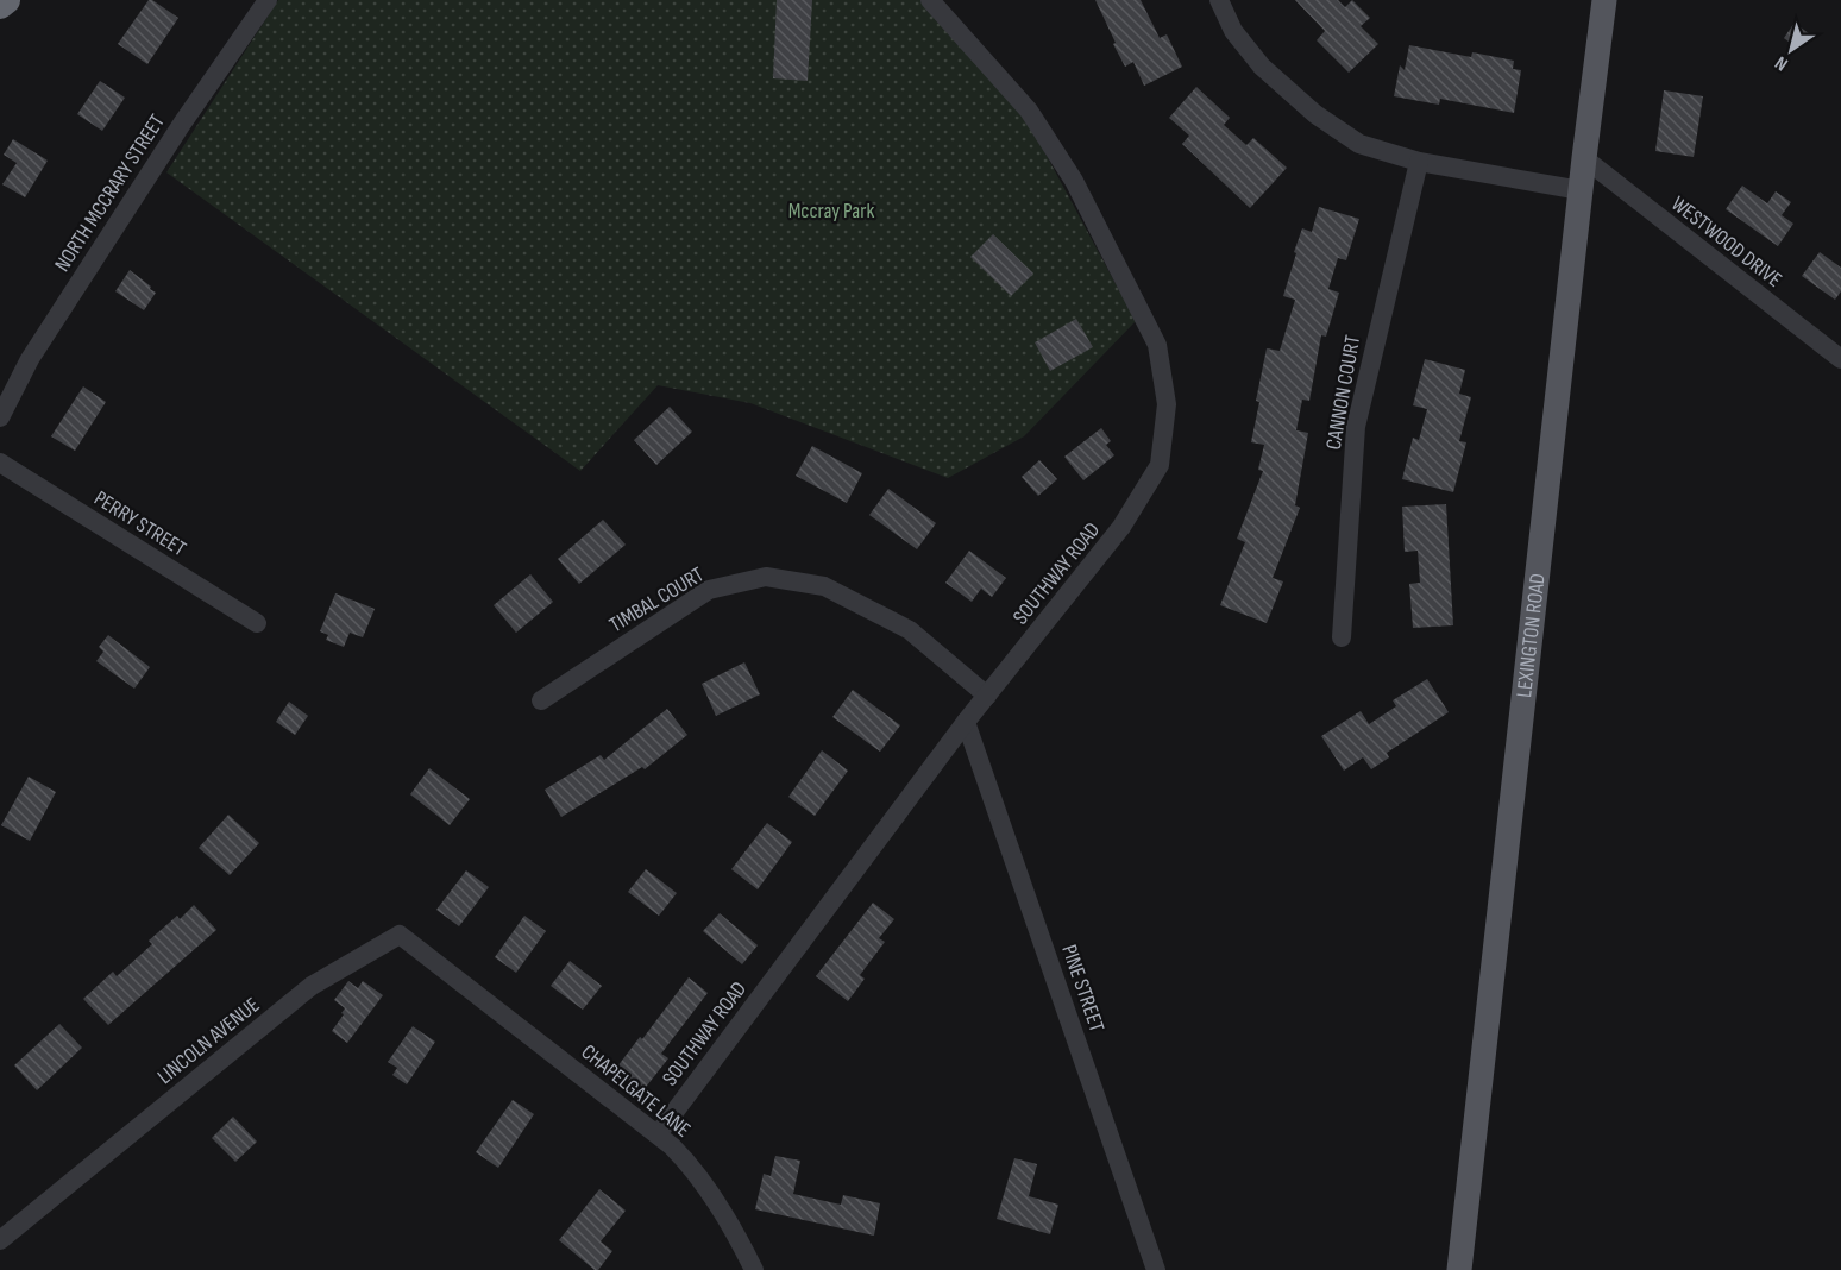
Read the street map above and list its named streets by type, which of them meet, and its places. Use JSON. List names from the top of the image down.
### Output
{
  "streets": {
    "main road": ["LEXINGTON ROAD"],
    "street": [
      "NORTH MCCRARY STREET",
      "WESTWOOD DRIVE",
      "CANNON COURT",
      "PERRY STREET",
      "SOUTHWAY ROAD",
      "TIMBAL COURT",
      "PINE STREET",
      "LINCOLN AVENUE",
      "CHAPELGATE LANE"
    ]
  },
  "crossings": [
    ["WESTWOOD DRIVE", "LEXINGTON ROAD"],
    ["SOUTHWAY ROAD", "TIMBAL COURT"],
    ["SOUTHWAY ROAD", "PINE STREET"],
    ["SOUTHWAY ROAD", "CHAPELGATE LANE"],
    ["LINCOLN AVENUE", "CHAPELGATE LANE"]
  ],
  "parks": ["Mccray Park"],
  "north": "bottom left"
}
